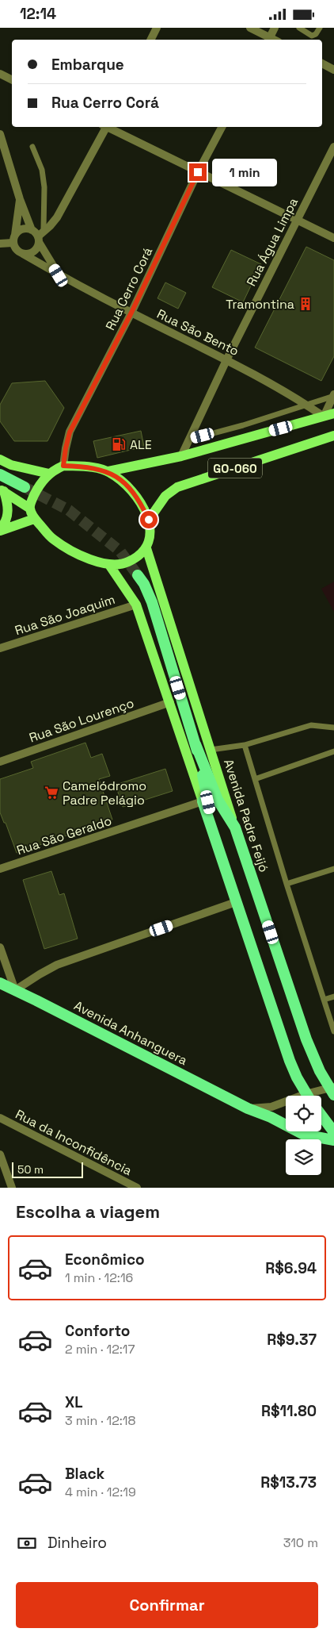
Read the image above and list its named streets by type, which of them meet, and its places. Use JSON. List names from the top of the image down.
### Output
{
  "streets": {
    "highway": ["Avenida Padre Feijó", "Avenida Anhanguera"],
    "main road": ["GO-060"],
    "street": [
      "Rua Água Limpa",
      "Rua Cerro Corá",
      "Rua São Bento",
      "Rua São Joaquim",
      "Rua São Lourenço",
      "Rua São Geraldo",
      "Rua da Inconfidência"
    ]
  },
  "crossings": [
    ["Rua Água Limpa", "Rua São Bento"],
    ["Rua Água Limpa", "GO-060"],
    ["Rua Cerro Corá", "Rua São Bento"],
    ["Rua Cerro Corá", "GO-060"],
    ["Rua Cerro Corá", "Avenida Padre Feijó"],
    ["Rua São Bento", "GO-060"],
    ["GO-060", "Avenida Padre Feijó"]
  ],
  "places": {
    "building": ["Tramontina"],
    "fuel station": ["ALE"],
    "supermarket": ["Camelódromo Padre Pelágio"]
  },
  "scale_bar": "50 m",
  "page": {
    "status": "12:14",
    "banner": ["Embarque", "Rua Cerro Corá"],
    "bubble": "1 min",
    "scale": "50 m",
    "heading": "Escolha a viagem",
    "list": [
      {
        "name": "Econômico",
        "note": "1 min · 12:16",
        "value": "R$6.94"
      },
      {
        "name": "Conforto",
        "note": "2 min · 12:17",
        "value": "R$9.37"
      },
      {
        "name": "XL",
        "note": "3 min · 12:18",
        "value": "R$11.80"
      },
      {
        "name": "Black",
        "note": "4 min · 12:19",
        "value": "R$13.73"
      }
    ],
    "pay": ["Dinheiro", "310 m"],
    "buttons": "Confirmar"
  }
}
